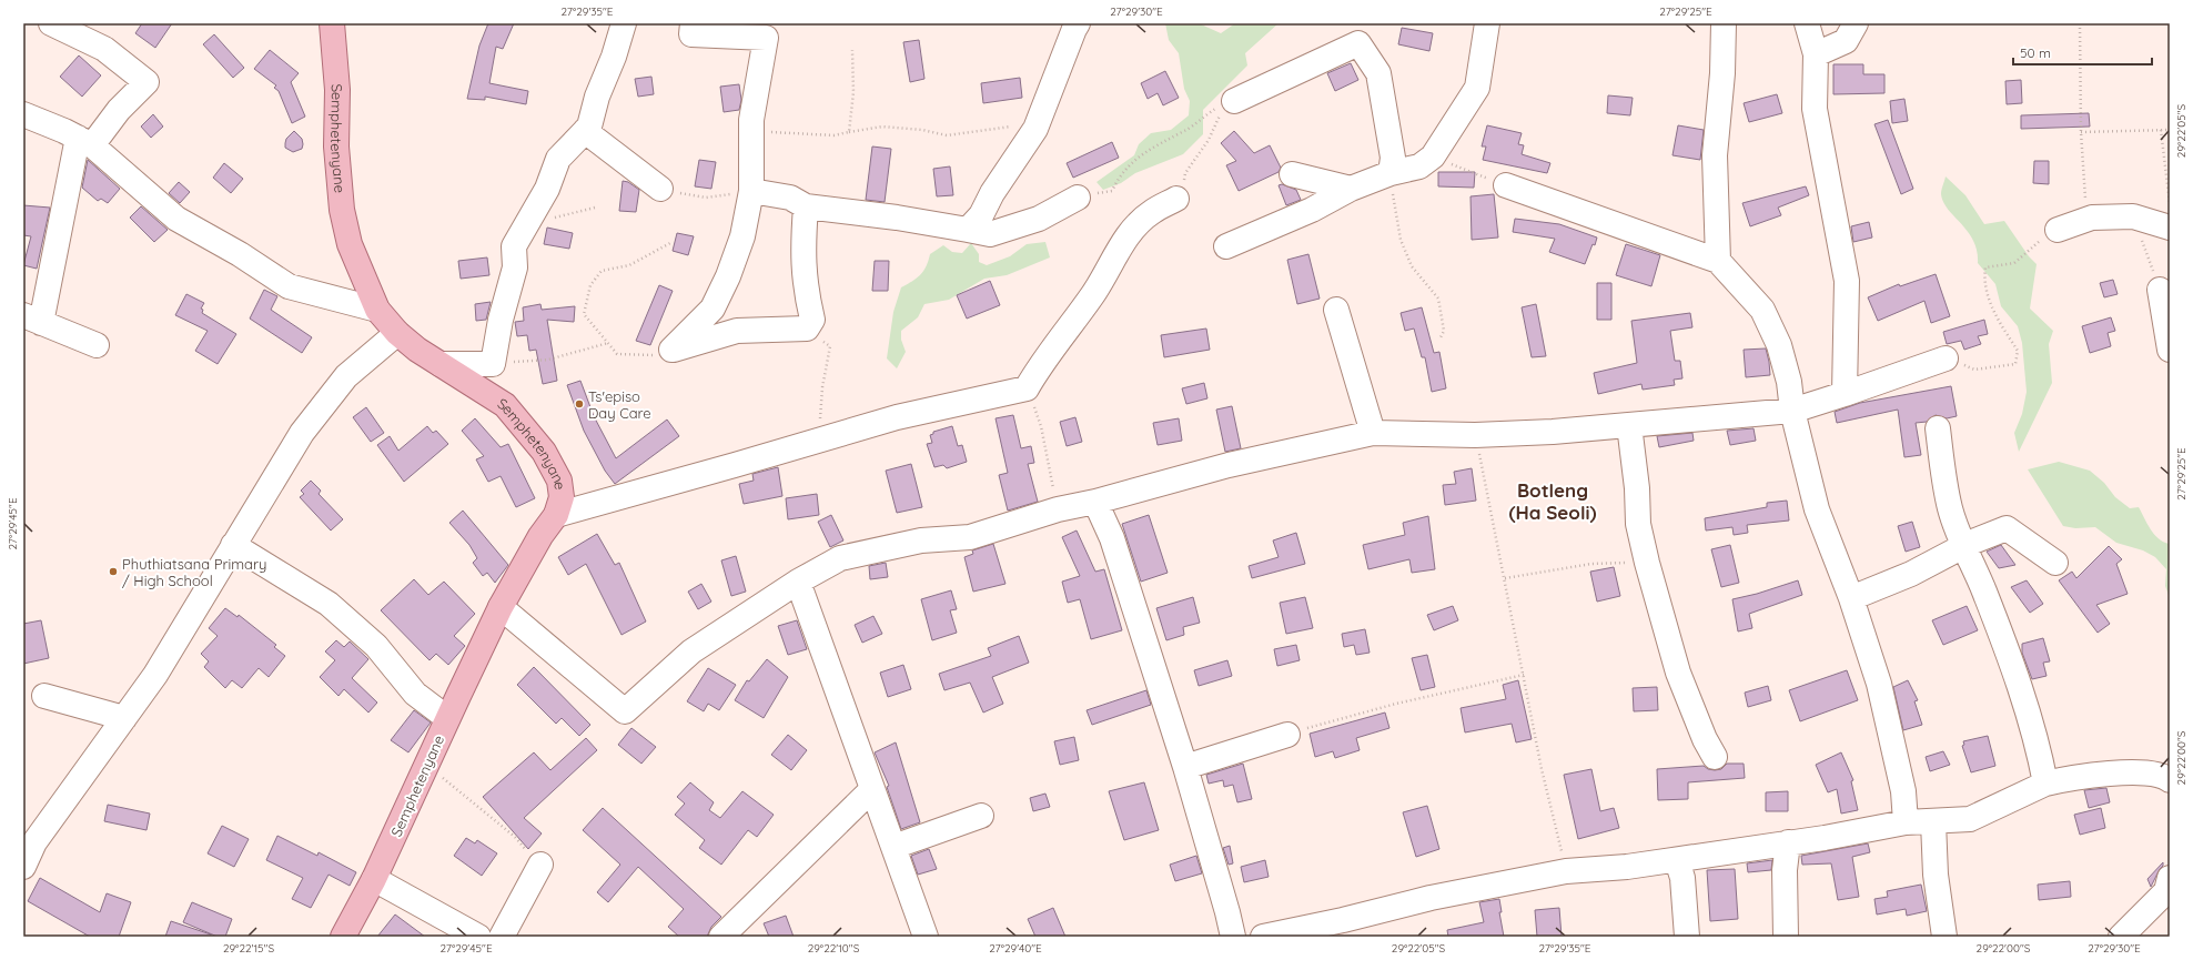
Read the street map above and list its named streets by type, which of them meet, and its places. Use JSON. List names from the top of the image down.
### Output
{
  "streets": {
    "main road": ["Semphetenyane"]
  },
  "districts": ["Botleng (Ha Seoli)"],
  "places": ["Ts'episo Day Care", "Phuthiatsana Primary / High School"],
  "scale_bar": "50 m",
  "coordinates": [
    "27°29'35\"E",
    "27°29'30\"E",
    "27°29'25\"E",
    "29°22'05\"S",
    "27°29'45\"E",
    "29°22'00\"S",
    "29°22'15\"S",
    "29°22'10\"S",
    "27°29'40\"E"
  ]
}
